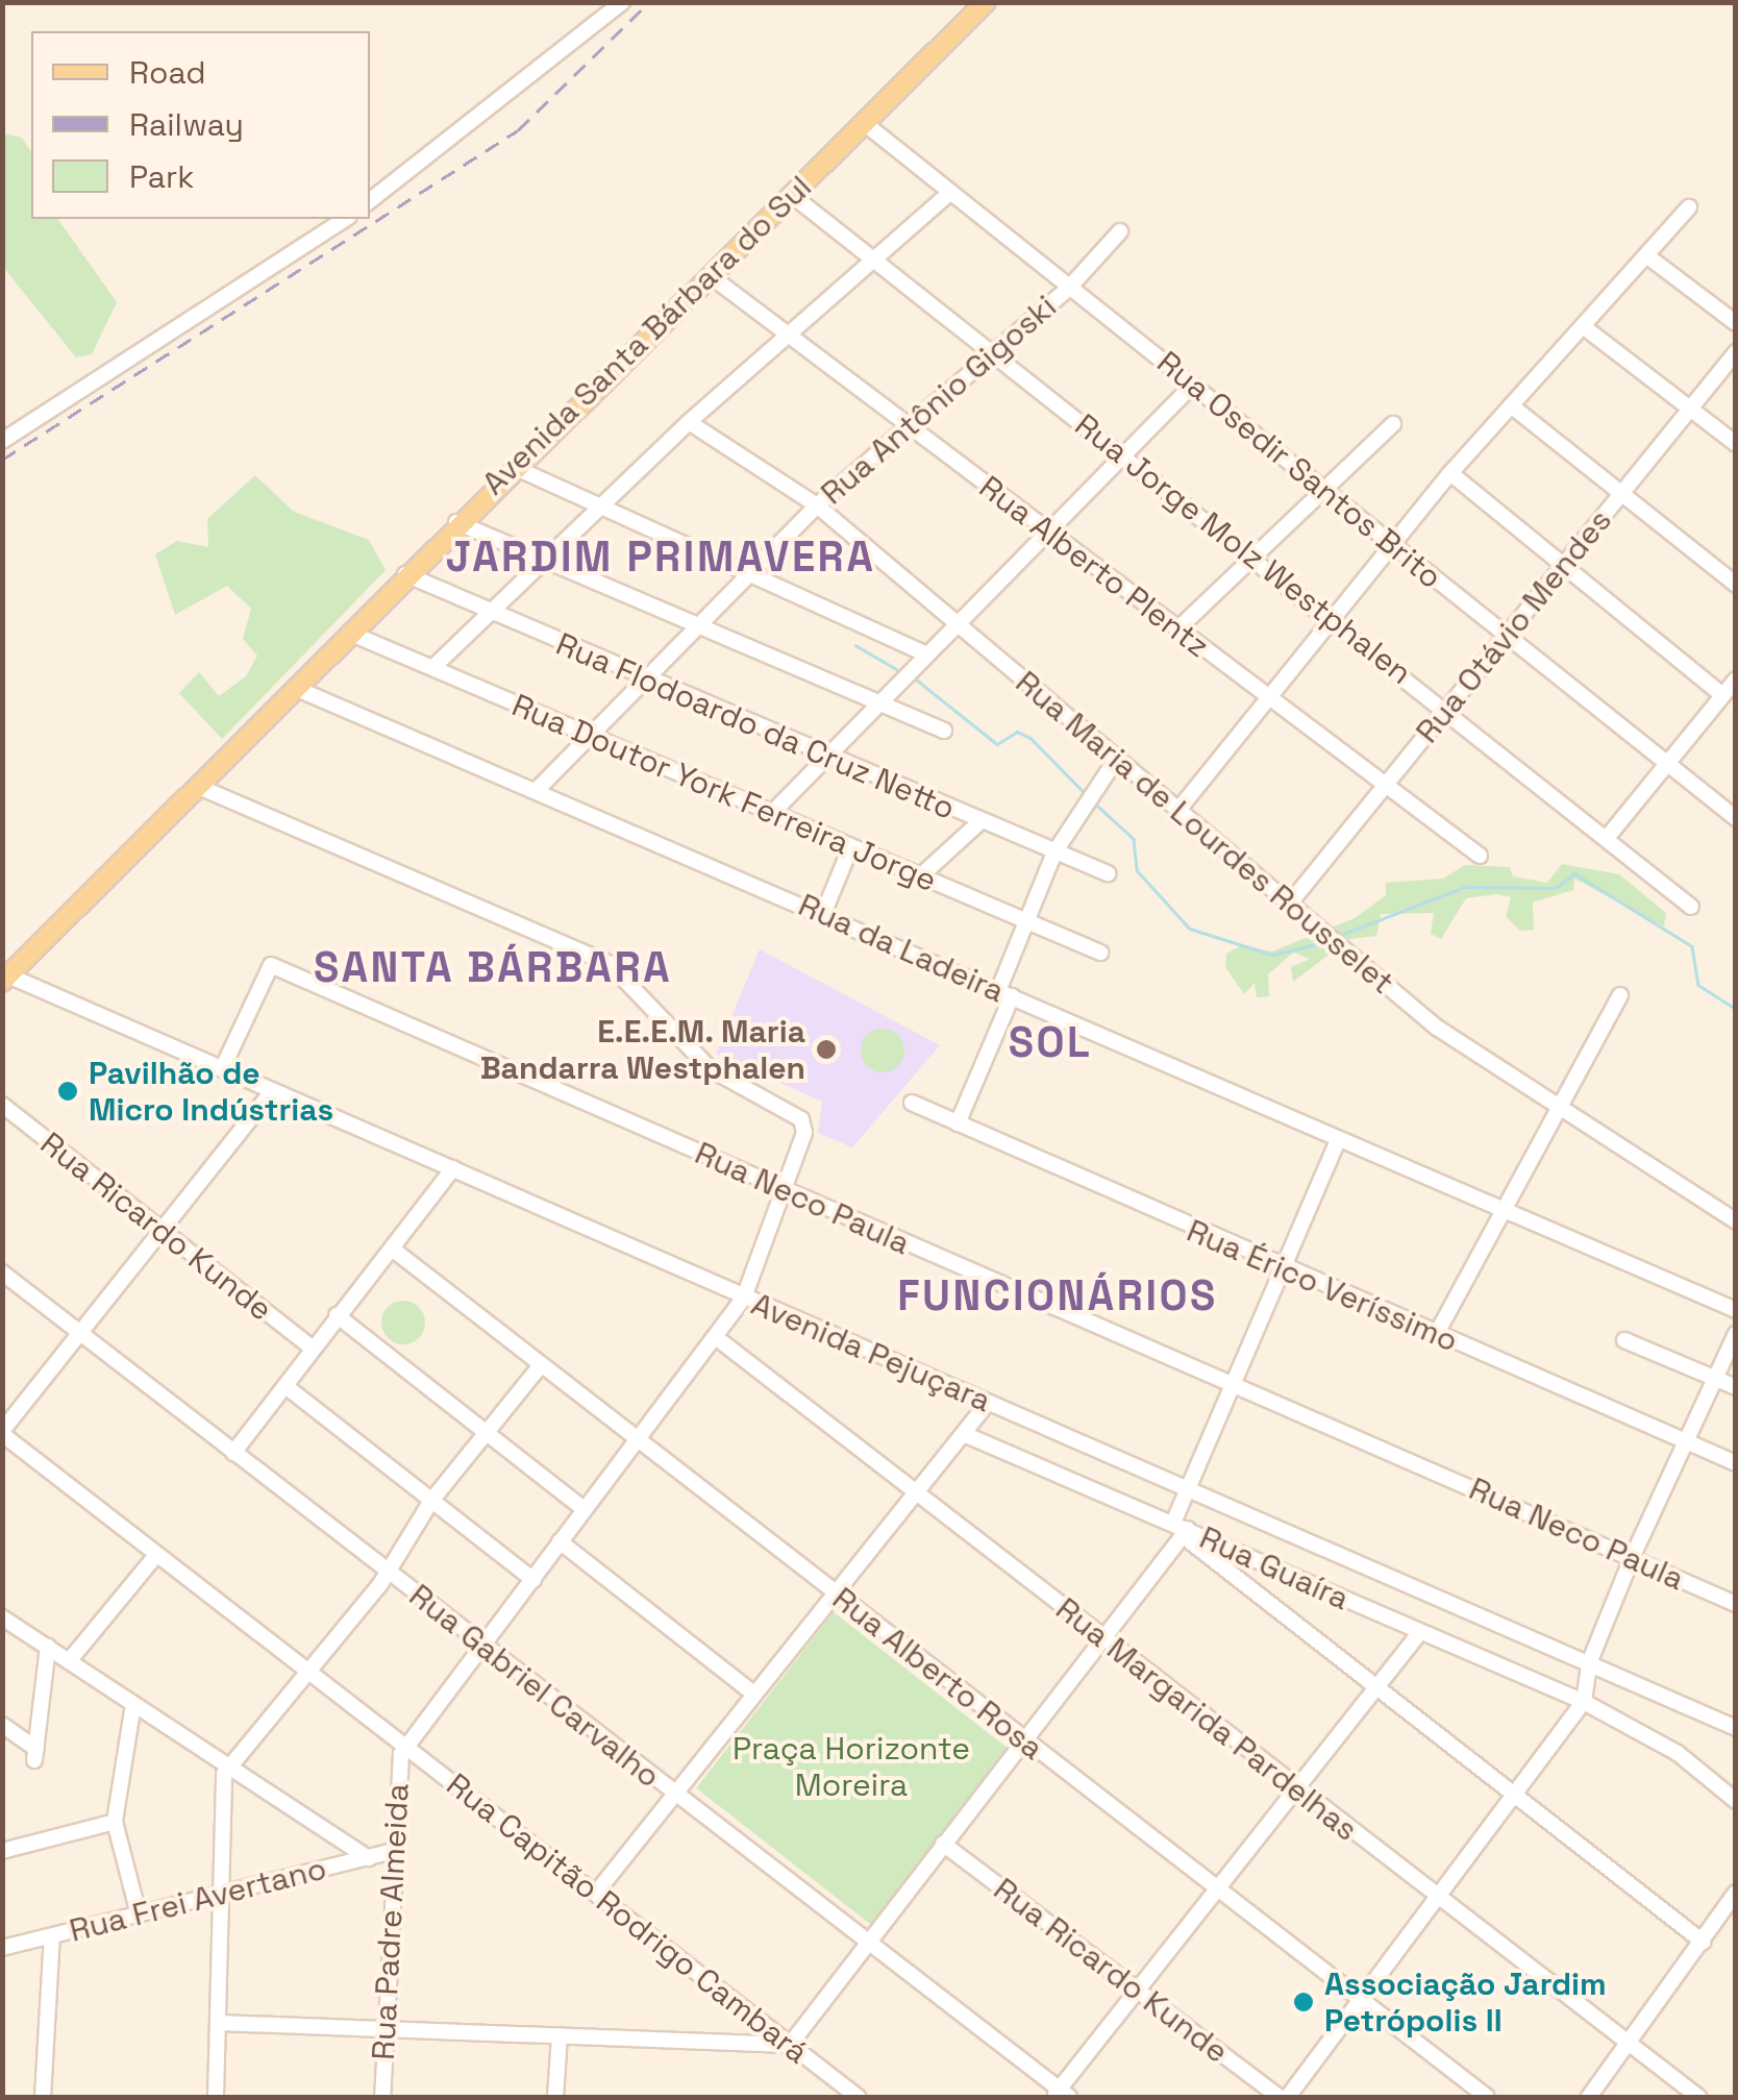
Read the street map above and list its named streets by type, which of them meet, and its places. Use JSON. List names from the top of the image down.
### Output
{
  "streets": {
    "main road": ["Avenida Santa Bárbara do Sul"],
    "street": [
      "Rua Antônio Gigoski",
      "Rua Osedir Santos Brito",
      "Rua Jorge Molz Westphalen",
      "Rua Alberto Plentz",
      "Rua Otávio Mendes",
      "Rua Flodoardo da Cruz Netto",
      "Rua Doutor York Ferreira Jorge",
      "Rua Maria de Lourdes Rousselet",
      "Rua da Ladeira",
      "Rua Neco Paula",
      "Rua Ricardo Kunde",
      "Rua Érico Veríssimo",
      "Avenida Pejuçara",
      "Rua Guaíra",
      "Rua Alberto Rosa",
      "Rua Gabriel Carvalho",
      "Rua Margarida Pardelhas",
      "Rua Frei Avertano",
      "Rua Capitão Rodrigo Cambará",
      "Rua Padre Almeida"
    ]
  },
  "crossings": [
    ["Avenida Santa Bárbara do Sul", "Rua Osedir Santos Brito"],
    ["Avenida Santa Bárbara do Sul", "Rua Jorge Molz Westphalen"],
    ["Avenida Santa Bárbara do Sul", "Rua Alberto Plentz"],
    ["Avenida Santa Bárbara do Sul", "Rua Flodoardo da Cruz Netto"],
    ["Avenida Santa Bárbara do Sul", "Rua Doutor York Ferreira Jorge"],
    ["Avenida Santa Bárbara do Sul", "Rua da Ladeira"],
    ["Avenida Santa Bárbara do Sul", "Avenida Pejuçara"],
    ["Rua Antônio Gigoski", "Rua Osedir Santos Brito"],
    ["Rua Antônio Gigoski", "Rua Jorge Molz Westphalen"],
    ["Rua Antônio Gigoski", "Rua Alberto Plentz"],
    ["Rua Antônio Gigoski", "Rua Flodoardo da Cruz Netto"],
    ["Rua Antônio Gigoski", "Rua Doutor York Ferreira Jorge"],
    ["Rua Antônio Gigoski", "Rua Maria de Lourdes Rousselet"],
    ["Rua Antônio Gigoski", "Rua da Ladeira"],
    ["Rua Osedir Santos Brito", "Rua Otávio Mendes"],
    ["Rua Jorge Molz Westphalen", "Rua Otávio Mendes"],
    ["Rua Alberto Plentz", "Rua Otávio Mendes"],
    ["Rua Otávio Mendes", "Rua Maria de Lourdes Rousselet"],
    ["Rua Neco Paula", "Avenida Pejuçara"],
    ["Rua Frei Avertano", "Rua Padre Almeida"],
    ["Rua Capitão Rodrigo Cambará", "Rua Padre Almeida"]
  ],
  "districts": [
    "JARDIM PRIMAVERA",
    "SANTA BÁRBARA",
    "SOL",
    "FUNCIONÁRIOS"
  ],
  "parks": ["Praça Horizonte Moreira"],
  "places": ["E.E.E.M. Maria Bandarra Westphalen", "Pavilhão de Micro Indústrias", "Associação Jardim Petrópolis II"],
  "legend": ["Road", "Railway", "Park"]
}
